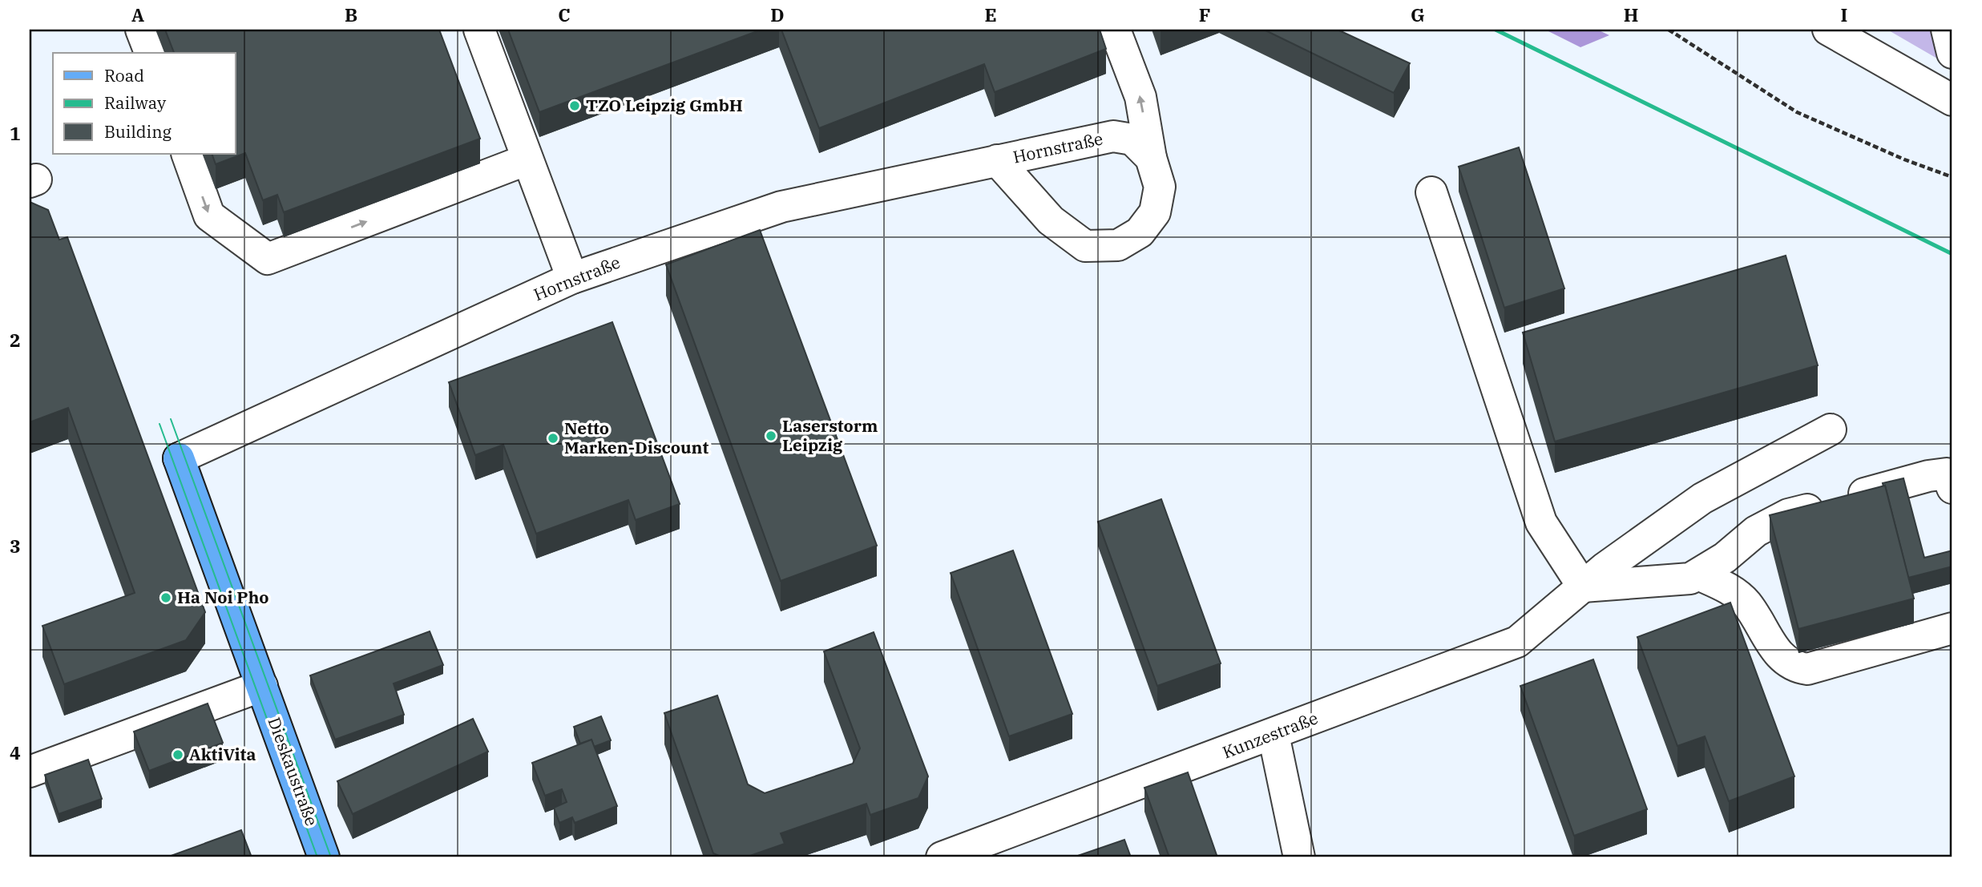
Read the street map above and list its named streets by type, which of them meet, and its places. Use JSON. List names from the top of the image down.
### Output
{
  "streets": {
    "main road": ["Dieskaustraße"],
    "street": ["Hornstraße", "Kunzestraße"]
  },
  "crossings": [
    ["Hornstraße", "Dieskaustraße"]
  ],
  "places": [
    "TZO Leipzig GmbH",
    "Laserstorm Leipzig",
    "Netto Marken-Discount",
    "Ha Noi Pho",
    "AktiVita"
  ],
  "legend": ["Road", "Railway", "Building"],
  "grid": {
    "columns": [
      "A",
      "B",
      "C",
      "D",
      "E",
      "F",
      "G",
      "H",
      "I"
    ],
    "rows": [
      "1",
      "2",
      "3",
      "4"
    ]
  }
}
